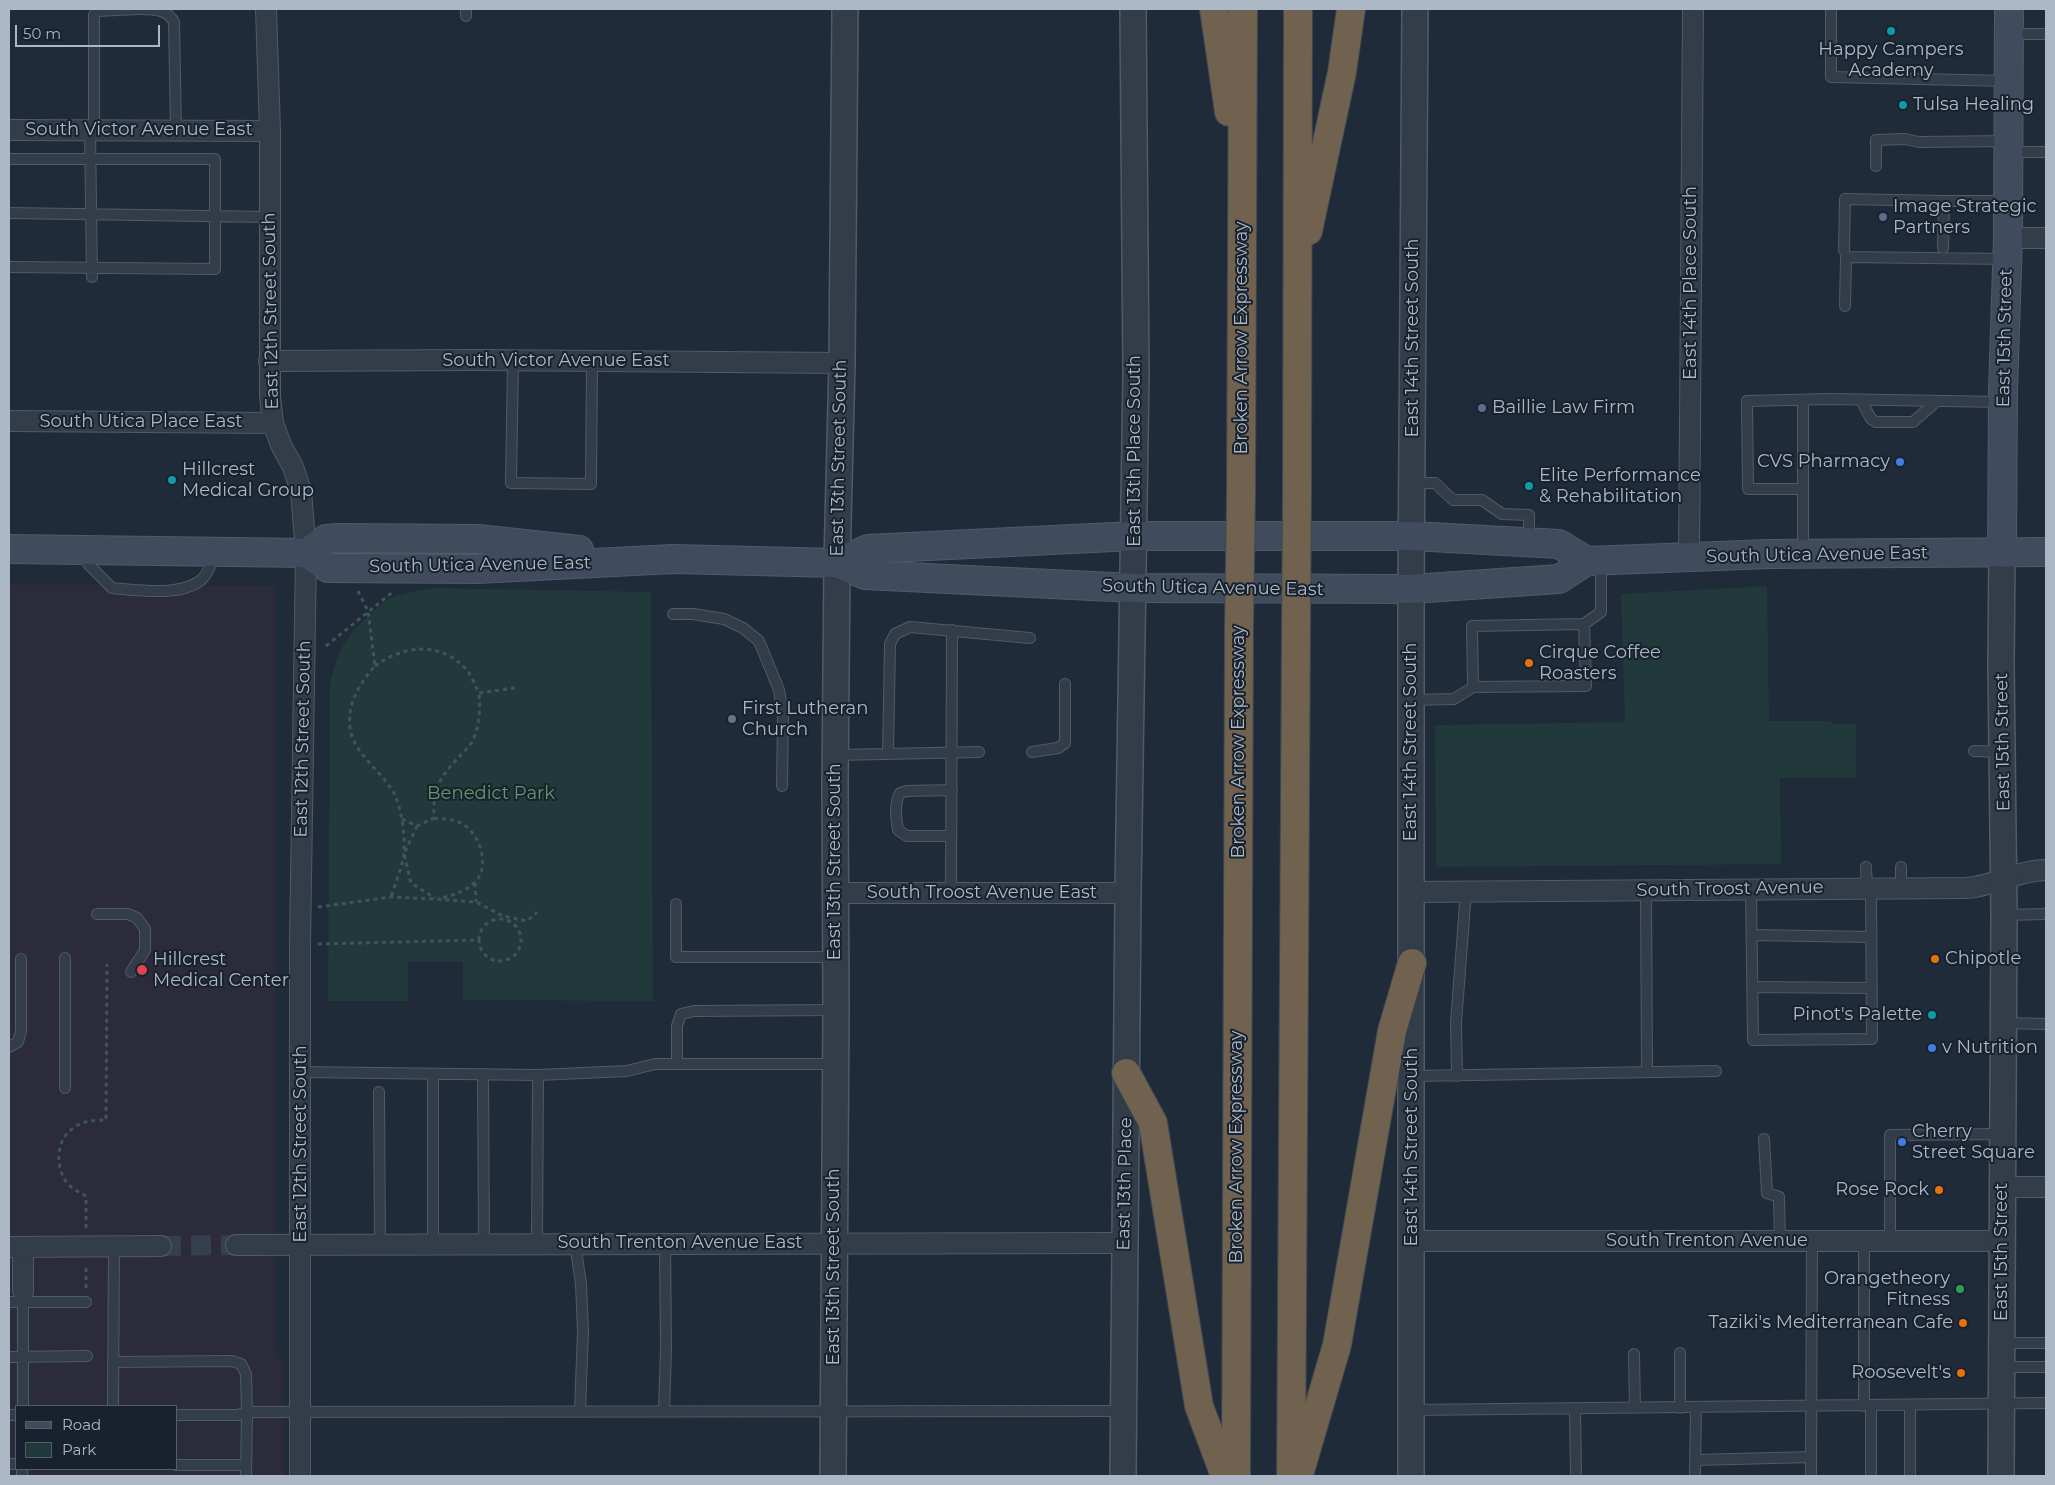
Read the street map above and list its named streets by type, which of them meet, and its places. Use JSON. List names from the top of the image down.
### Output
{
  "streets": {
    "highway": ["Broken Arrow Expressway"],
    "main road": ["East 15th Street", "South Utica Avenue East"],
    "street": [
      "South Victor Avenue East",
      "East 14th Place South",
      "East 12th Street South",
      "East 14th Street South",
      "South Utica Place East",
      "East 13th Place South",
      "East 13th Street South",
      "South Troost Avenue",
      "South Troost Avenue East",
      "East 13th Place",
      "South Trenton Avenue",
      "South Trenton Avenue East"
    ]
  },
  "crossings": [
    ["South Victor Avenue East", "East 12th Street South"],
    ["South Victor Avenue East", "East 13th Street South"],
    ["East 14th Place South", "South Utica Avenue East"],
    ["East 12th Street South", "South Utica Place East"],
    ["East 12th Street South", "South Utica Avenue East"],
    ["East 12th Street South", "South Trenton Avenue East"],
    ["East 14th Street South", "South Utica Avenue East"],
    ["East 14th Street South", "South Troost Avenue"],
    ["East 14th Street South", "South Trenton Avenue"],
    ["East 15th Street", "South Utica Avenue East"],
    ["East 15th Street", "South Troost Avenue"],
    ["East 15th Street", "South Trenton Avenue"],
    ["East 13th Place South", "South Utica Avenue East"],
    ["East 13th Place South", "South Troost Avenue East"],
    ["East 13th Place South", "East 13th Place"],
    ["East 13th Street South", "South Utica Avenue East"],
    ["East 13th Street South", "South Troost Avenue East"],
    ["East 13th Street South", "South Trenton Avenue East"],
    ["South Troost Avenue East", "East 13th Place"],
    ["East 13th Place", "South Trenton Avenue East"]
  ],
  "parks": ["Benedict Park"],
  "places": [
    "Happy Campers Academy",
    "Tulsa Healing",
    "Image Strategic Partners",
    "Baillie Law Firm",
    "CVS Pharmacy",
    "Hillcrest Medical Group",
    "Elite Performance & Rehabilitation",
    "Cirque Coffee Roasters",
    "First Lutheran Church",
    "Chipotle",
    "Hillcrest Medical Center",
    "Pinot's Palette",
    "v Nutrition",
    "Cherry Street Square",
    "Rose Rock",
    "Orangetheory Fitness",
    "Taziki's Mediterranean Cafe",
    "Roosevelt's"
  ],
  "legend": ["Road", "Park"],
  "scale_bar": "50 m"
}
